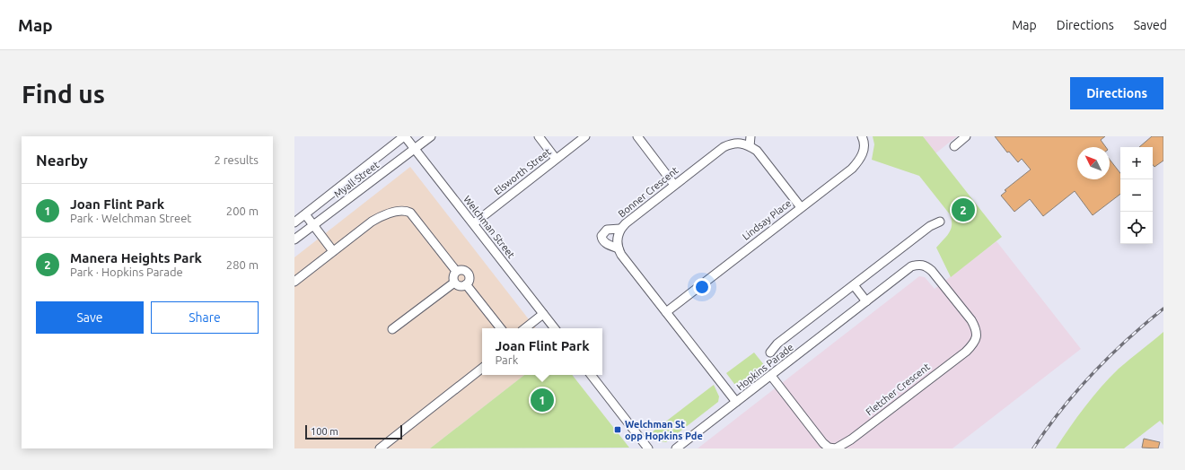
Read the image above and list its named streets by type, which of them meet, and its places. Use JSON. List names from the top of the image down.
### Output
{
  "streets": {
    "street": [
      "Elsworth Street",
      "Myall Street",
      "Bonner Crescent",
      "Lindsay Place",
      "Welchman Street",
      "Hopkins Parade",
      "Fletcher Crescent"
    ]
  },
  "crossings": [
    ["Elsworth Street", "Welchman Street"],
    ["Myall Street", "Welchman Street"],
    ["Hopkins Parade", "Fletcher Crescent"]
  ],
  "places": {
    "transit": ["Welchman St opp Hopkins Pde"]
  },
  "scale_bar": "100 m",
  "north": "top left",
  "page": {
    "header": "Map",
    "nav": ["Map", "Directions", "Saved"],
    "buttons": [
      "Directions",
      ["Save", "Share"]
    ],
    "title": "Find us",
    "heading": ["Nearby", "2 results"],
    "map_buttons": ["+", "−"],
    "list": [
      {
        "mark": "1",
        "name": "Joan Flint Park",
        "note": "Park · Welchman Street",
        "value": "200 m"
      },
      {
        "mark": "2",
        "name": "Manera Heights Park",
        "note": "Park · Hopkins Parade",
        "value": "280 m"
      }
    ],
    "pins": ["2", "1"],
    "popup": ["Joan Flint Park", "Park"],
    "scale": "100 m"
  }
}
